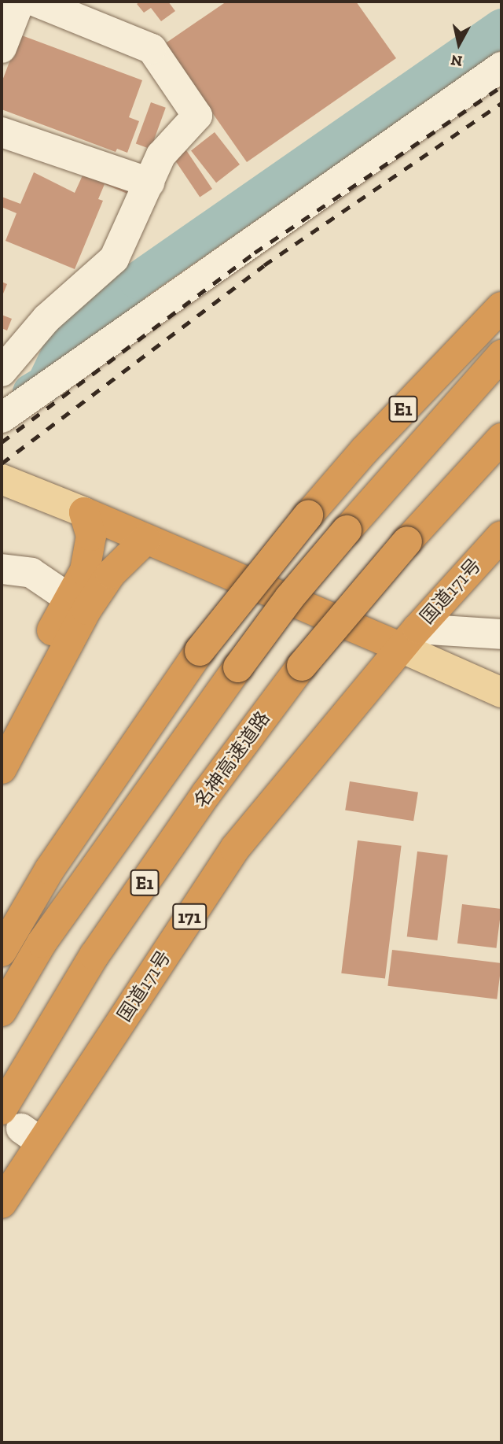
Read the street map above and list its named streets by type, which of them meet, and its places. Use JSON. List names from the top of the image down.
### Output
{
  "streets": {
    "highway": [
      "E1",
      "国道171号",
      "名神高速道路",
      "171"
    ]
  },
  "crossings": [
    ["国道171号", "名神高速道路"]
  ],
  "north": "bottom"
}
